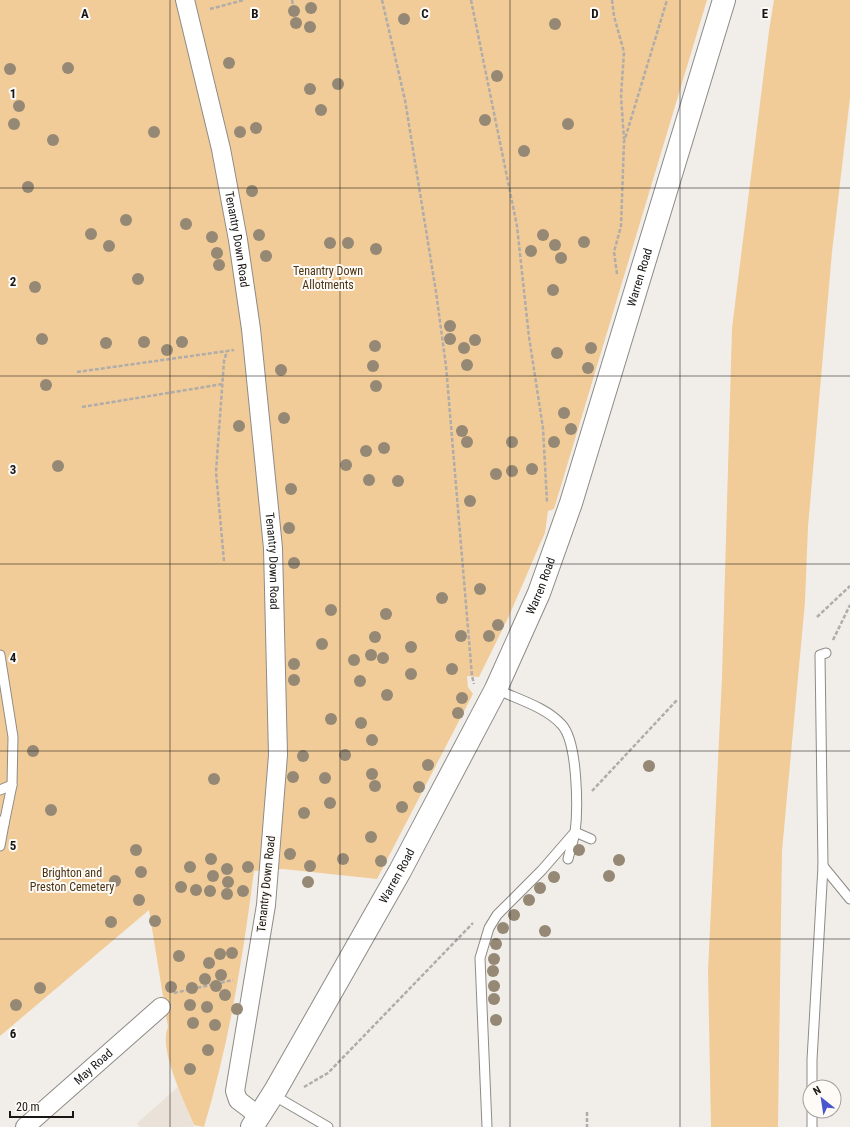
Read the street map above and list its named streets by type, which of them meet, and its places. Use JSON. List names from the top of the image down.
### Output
{
  "streets": {
    "street": ["Tenantry Down Road", "Warren Road", "May Road"]
  },
  "crossings": [
    ["Tenantry Down Road", "Warren Road"]
  ],
  "parks": ["Tenantry Down Allotments", "Brighton and Preston Cemetery"],
  "scale_bar": "20 m",
  "north": "top left",
  "grid": {
    "columns": [
      "A",
      "B",
      "C",
      "D",
      "E"
    ],
    "rows": [
      "1",
      "2",
      "3",
      "4",
      "5",
      "6"
    ]
  }
}
